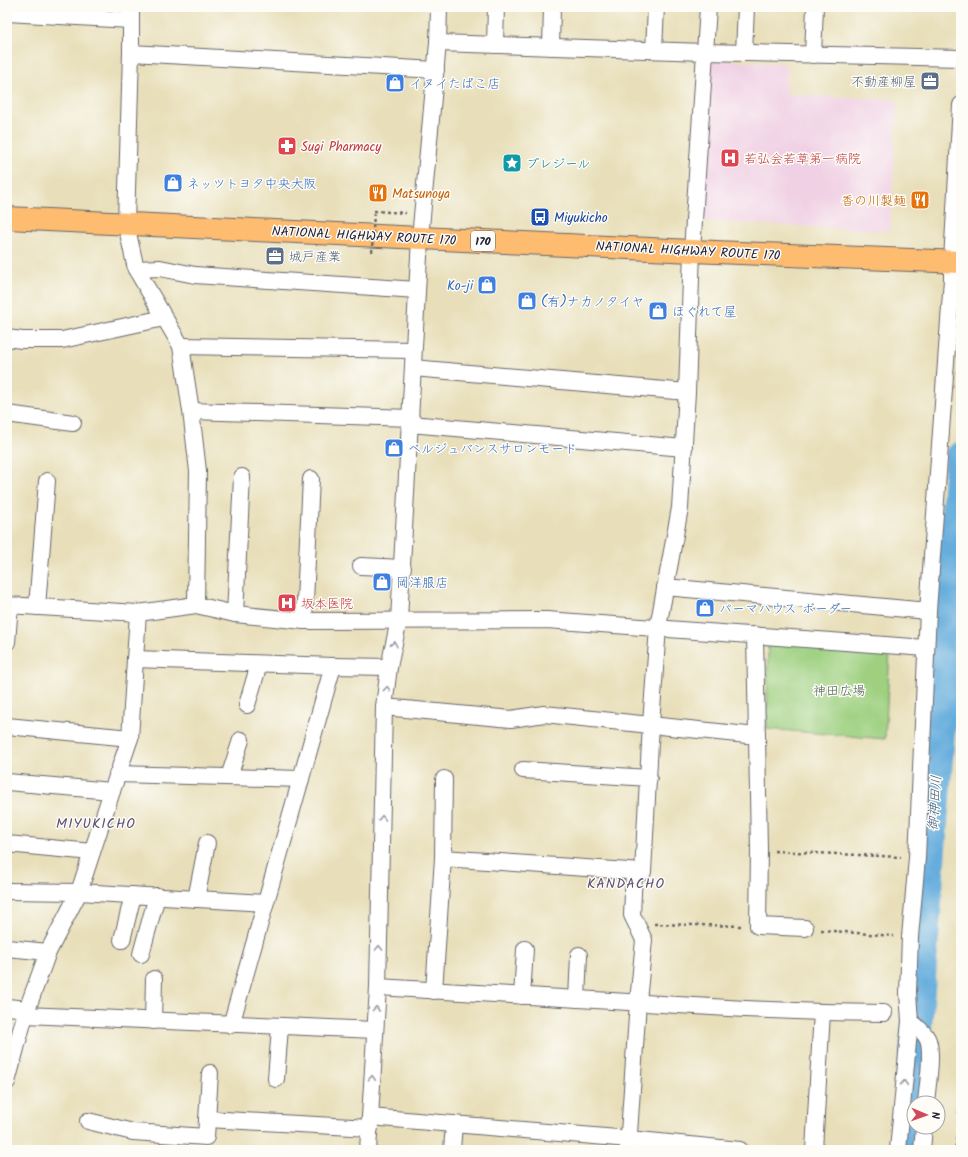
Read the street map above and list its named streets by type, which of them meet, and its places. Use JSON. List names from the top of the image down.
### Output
{
  "streets": {
    "highway": ["NATIONAL HIGHWAY ROUTE 170", "170"]
  },
  "districts": ["MIYUKICHO", "KANDACHO"],
  "water": ["御神田川"],
  "parks": ["神田広場"],
  "places": {
    "office": ["不動産柳屋", "城戸産業"],
    "shop": [
      "イヌイたばこ店",
      "ネッツトヨタ中央大阪",
      "Ko-ji",
      "(有)ナカノタイヤ",
      "ほぐれて屋",
      "ベルジュバンスサロンモード",
      "岡洋服店",
      "パーマハウス ボーダー"
    ],
    "pharmacy": ["Sugi Pharmacy"],
    "hospital": ["若弘会若草第一病院", "坂本医院"],
    "place": ["プレジール"],
    "restaurant": ["Matsunoya", "香の川製麺"],
    "bus stop": ["Miyukicho"]
  },
  "north": "right"
}
